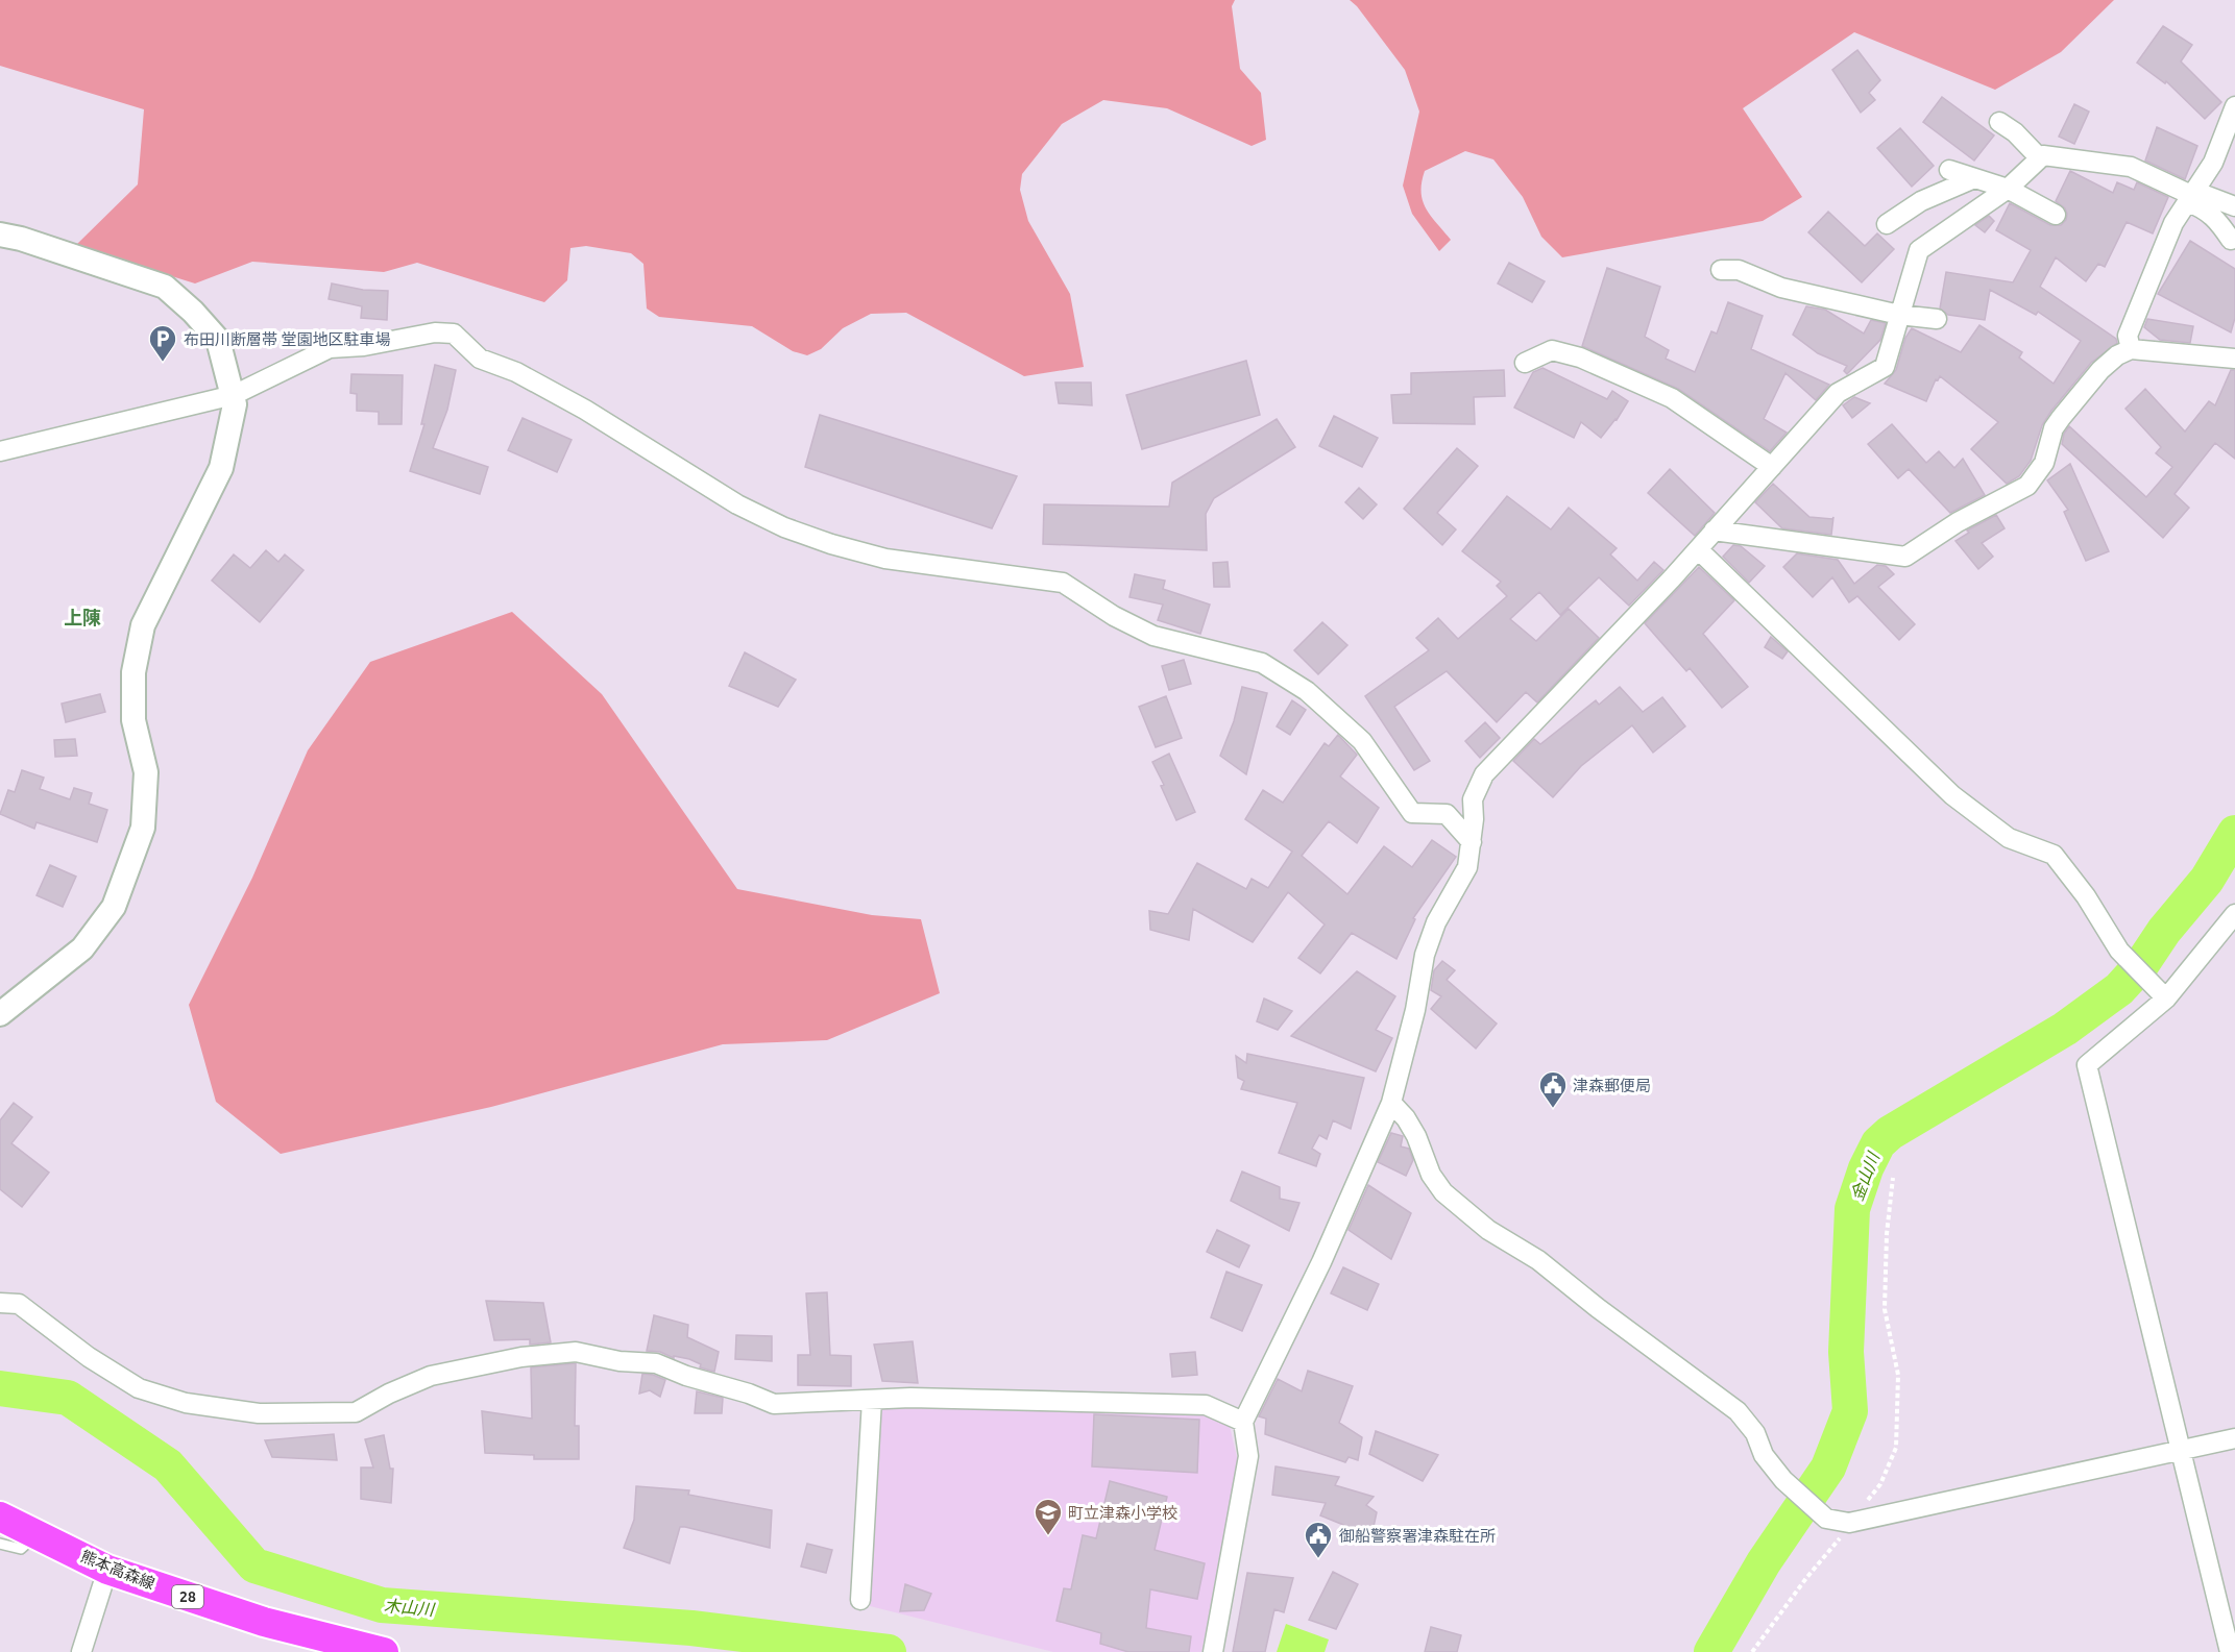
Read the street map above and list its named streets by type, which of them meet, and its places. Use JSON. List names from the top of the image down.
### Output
{
  "streets": {
    "main road": ["熊本高森線", "28"]
  },
  "districts": ["上陳"],
  "water": ["金山川", "木山川"],
  "places": {
    "parking": ["布田川断層帯 堂園地区駐車場"],
    "public building": ["津森郵便局", "御船警察署津森駐在所"],
    "school or university": ["町立津森小学校"]
  }
}
